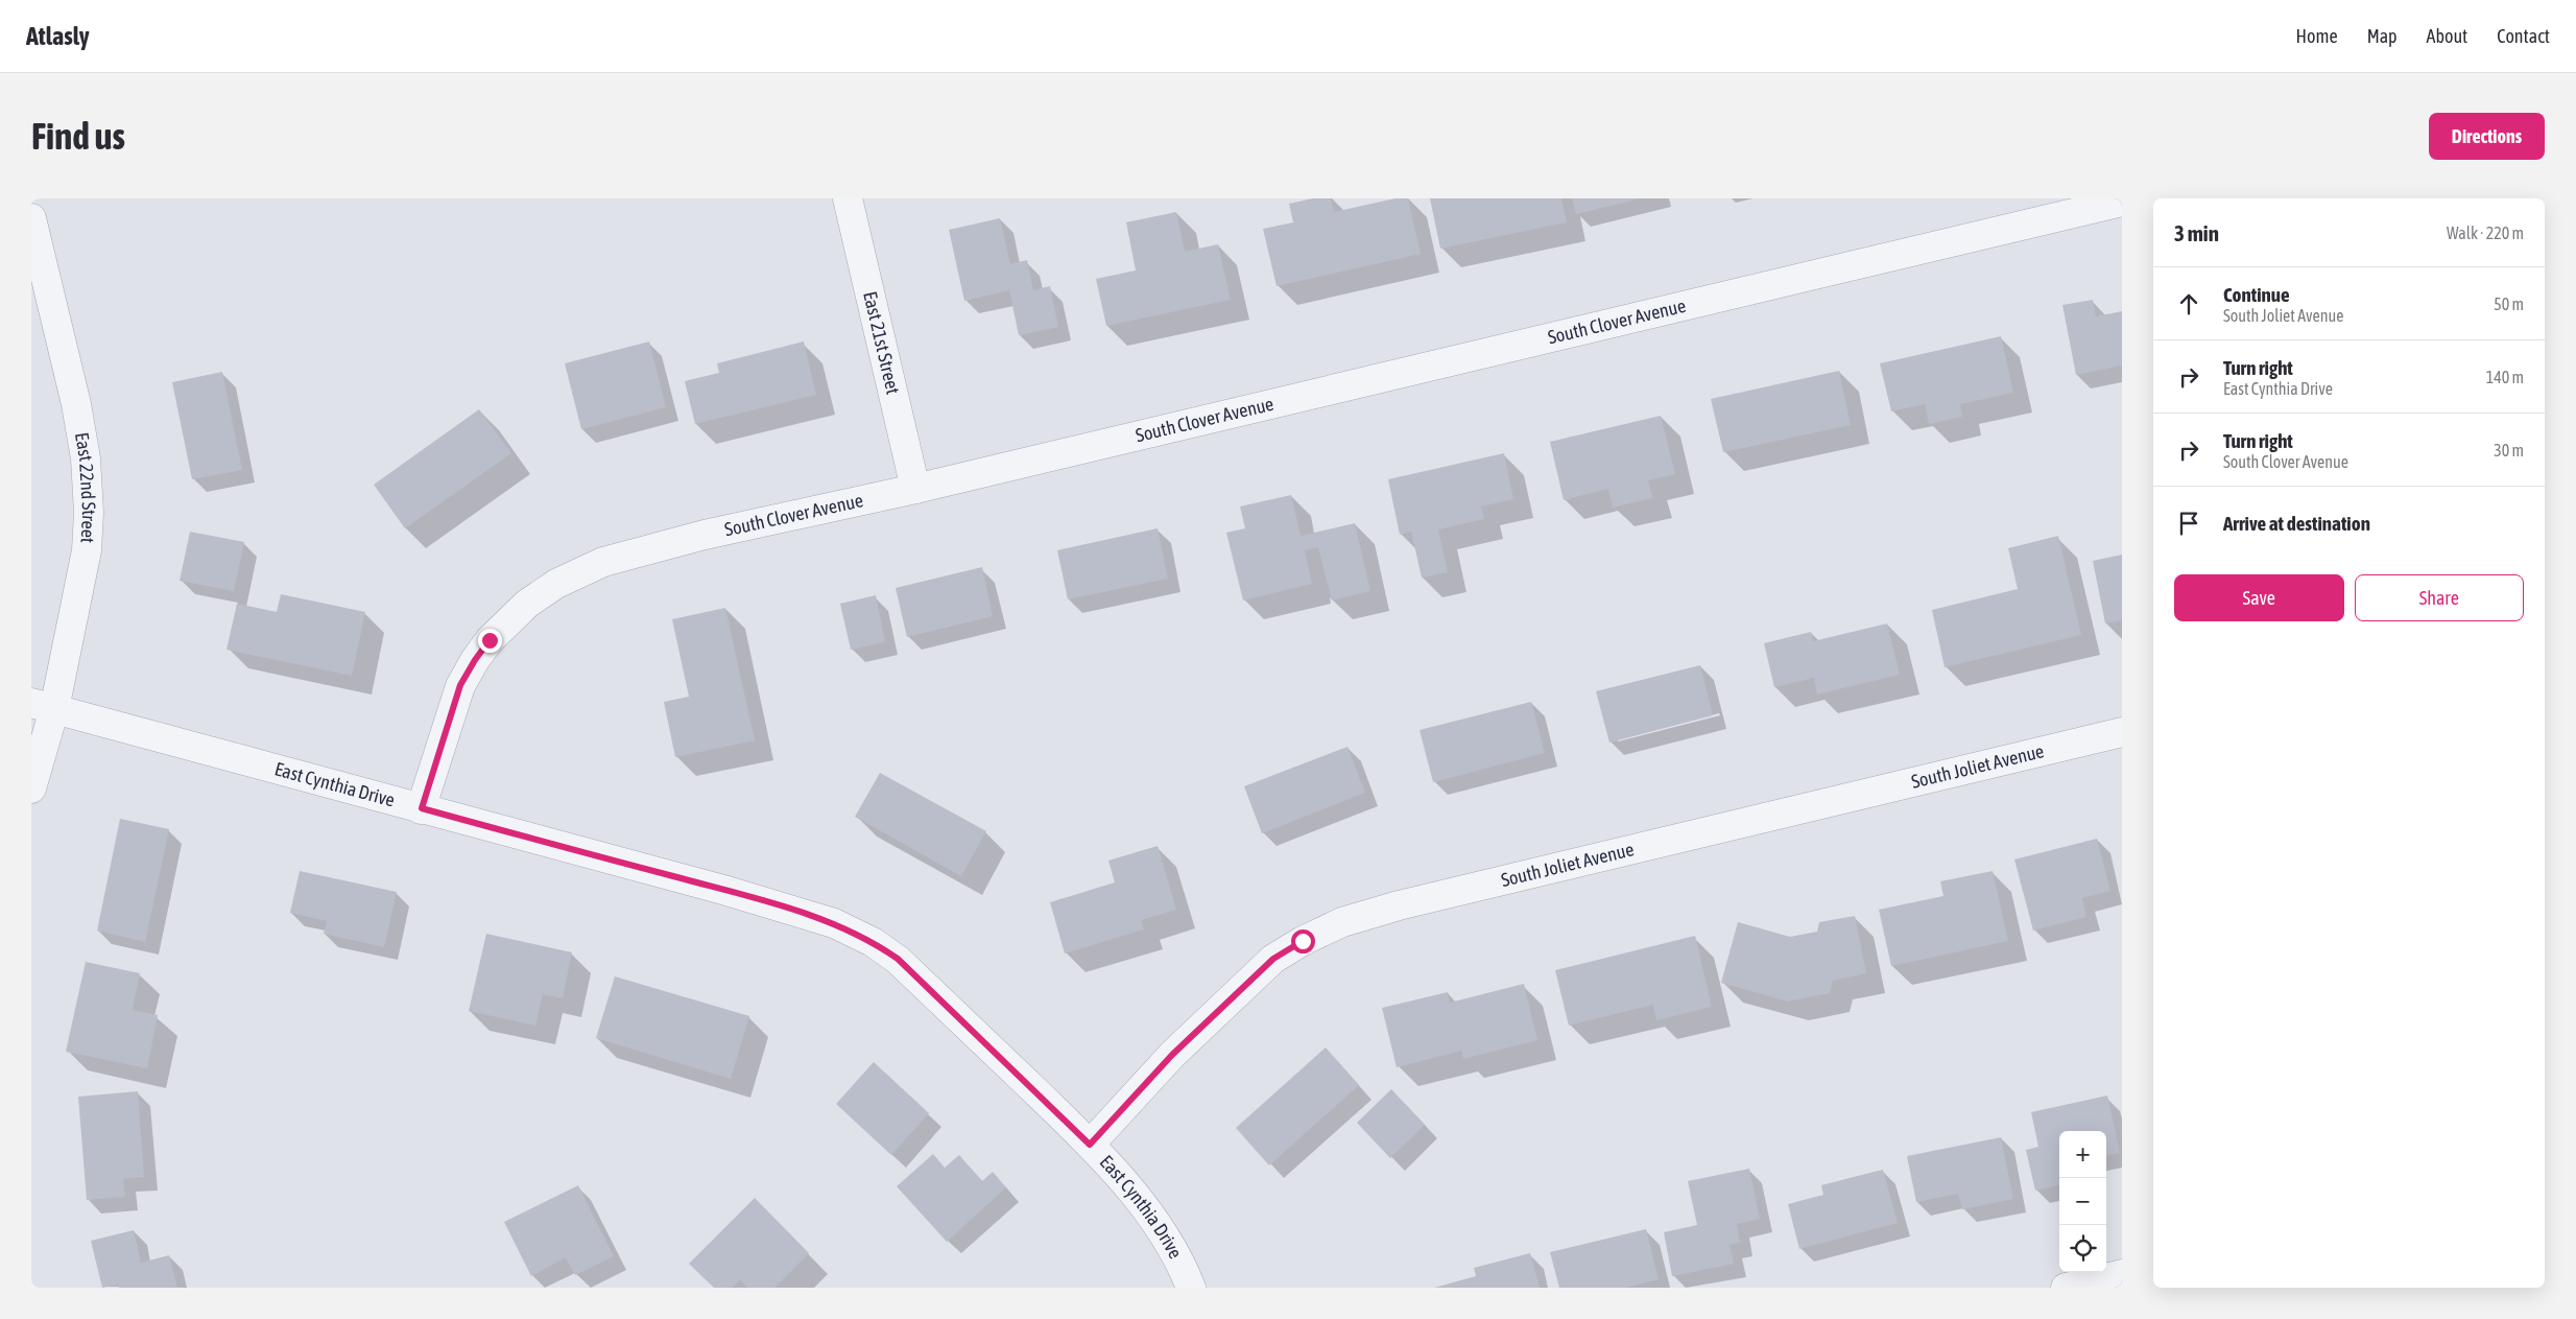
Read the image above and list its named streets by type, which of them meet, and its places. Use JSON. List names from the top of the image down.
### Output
{
  "streets": {
    "street": [
      "South Clover Avenue",
      "East 21st Street",
      "East 22nd Street",
      "South Joliet Avenue",
      "East Cynthia Drive"
    ]
  },
  "crossings": [
    ["South Clover Avenue", "East 21st Street"],
    ["South Clover Avenue", "East Cynthia Drive"],
    ["East 22nd Street", "East Cynthia Drive"],
    ["South Joliet Avenue", "East Cynthia Drive"]
  ],
  "page": {
    "header": "Atlasly",
    "nav": [
      "Home",
      "Map",
      "About",
      "Contact"
    ],
    "buttons": [
      "Directions",
      ["Save", "Share"]
    ],
    "title": "Find us",
    "heading": ["3 min", "Walk · 220 m"],
    "list": [
      ["Continue", "South Joliet Avenue", "50 m"],
      ["Turn right", "East Cynthia Drive", "140 m"],
      ["Turn right", "South Clover Avenue", "30 m"],
      "Arrive at destination"
    ],
    "map_buttons": ["+", "−"]
  }
}
